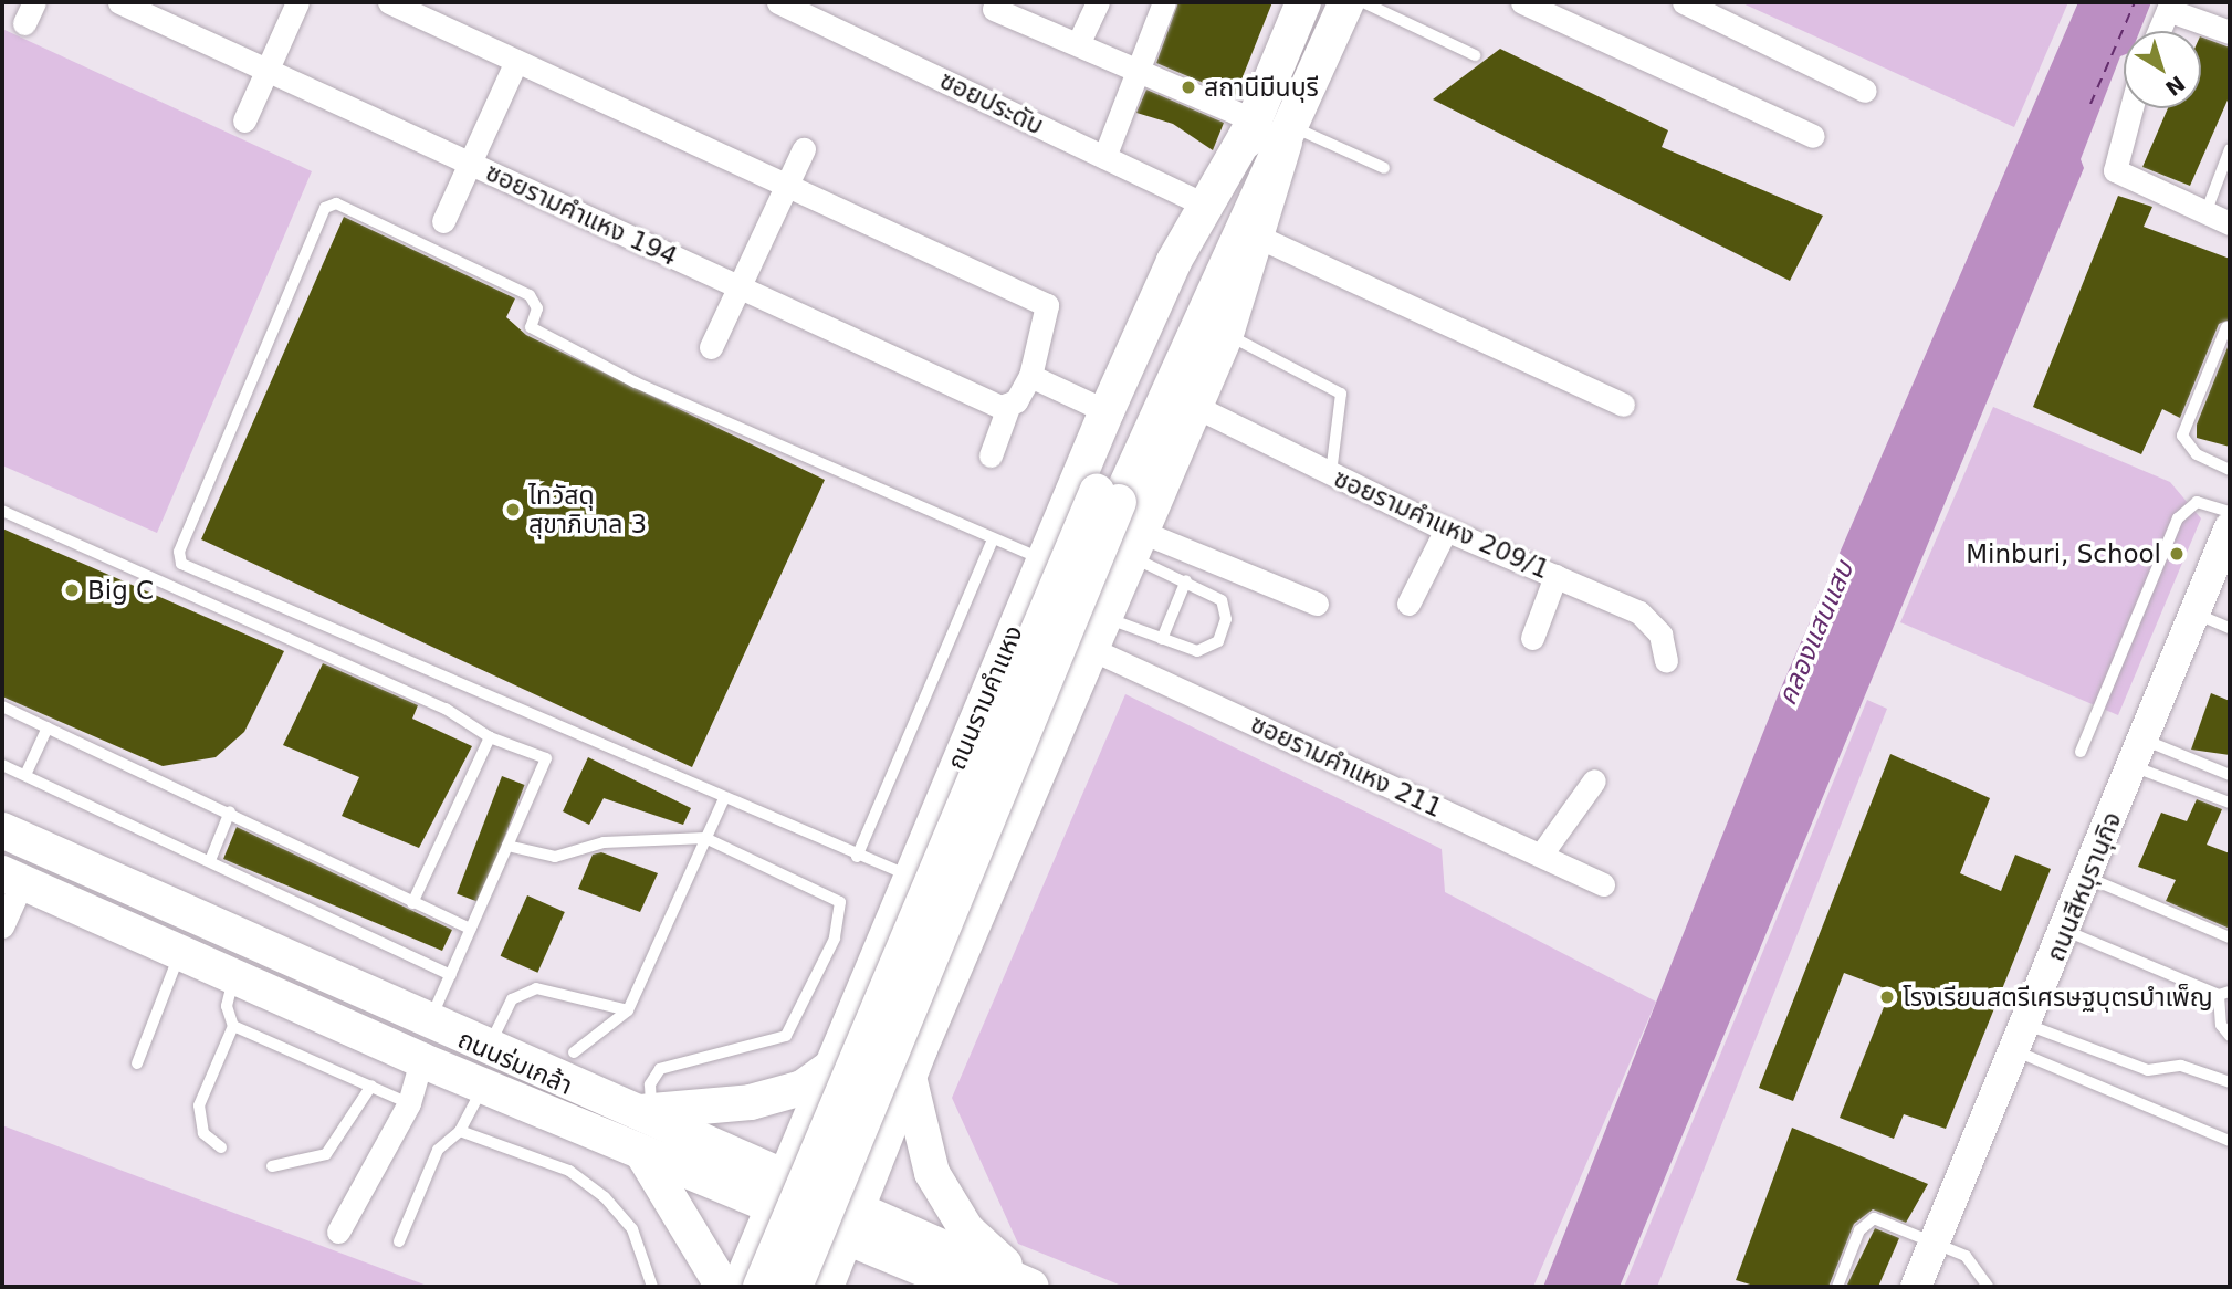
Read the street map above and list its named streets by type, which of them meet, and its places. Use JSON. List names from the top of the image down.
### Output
{
  "streets": {
    "main road": ["ถนนรามคำแหง", "ถนนสีหบุรานุกิจ", "ถนนร่มเกล้า"],
    "street": [
      "ซอยประดับ",
      "ซอยรามคำแหง 194",
      "ซอยรามคำแหง 209/1",
      "ซอยรามคำแหง 211"
    ]
  },
  "crossings": [
    ["ซอยประดับ", "ถนนรามคำแหง"],
    ["ซอยรามคำแหง 209/1", "ถนนรามคำแหง"],
    ["ถนนรามคำแหง", "ซอยรามคำแหง 211"],
    ["ถนนรามคำแหง", "ถนนร่มเกล้า"]
  ],
  "water": ["คลองแสนแสบ"],
  "places": [
    "สถานีมีนบุรี",
    "ไทวัสดุ สุขาภิบาล 3",
    "Minburi, School",
    "Big C",
    "โรงเรียนสตรีเศรษฐบุตรบำเพ็ญ"
  ],
  "north": "bottom right"
}
